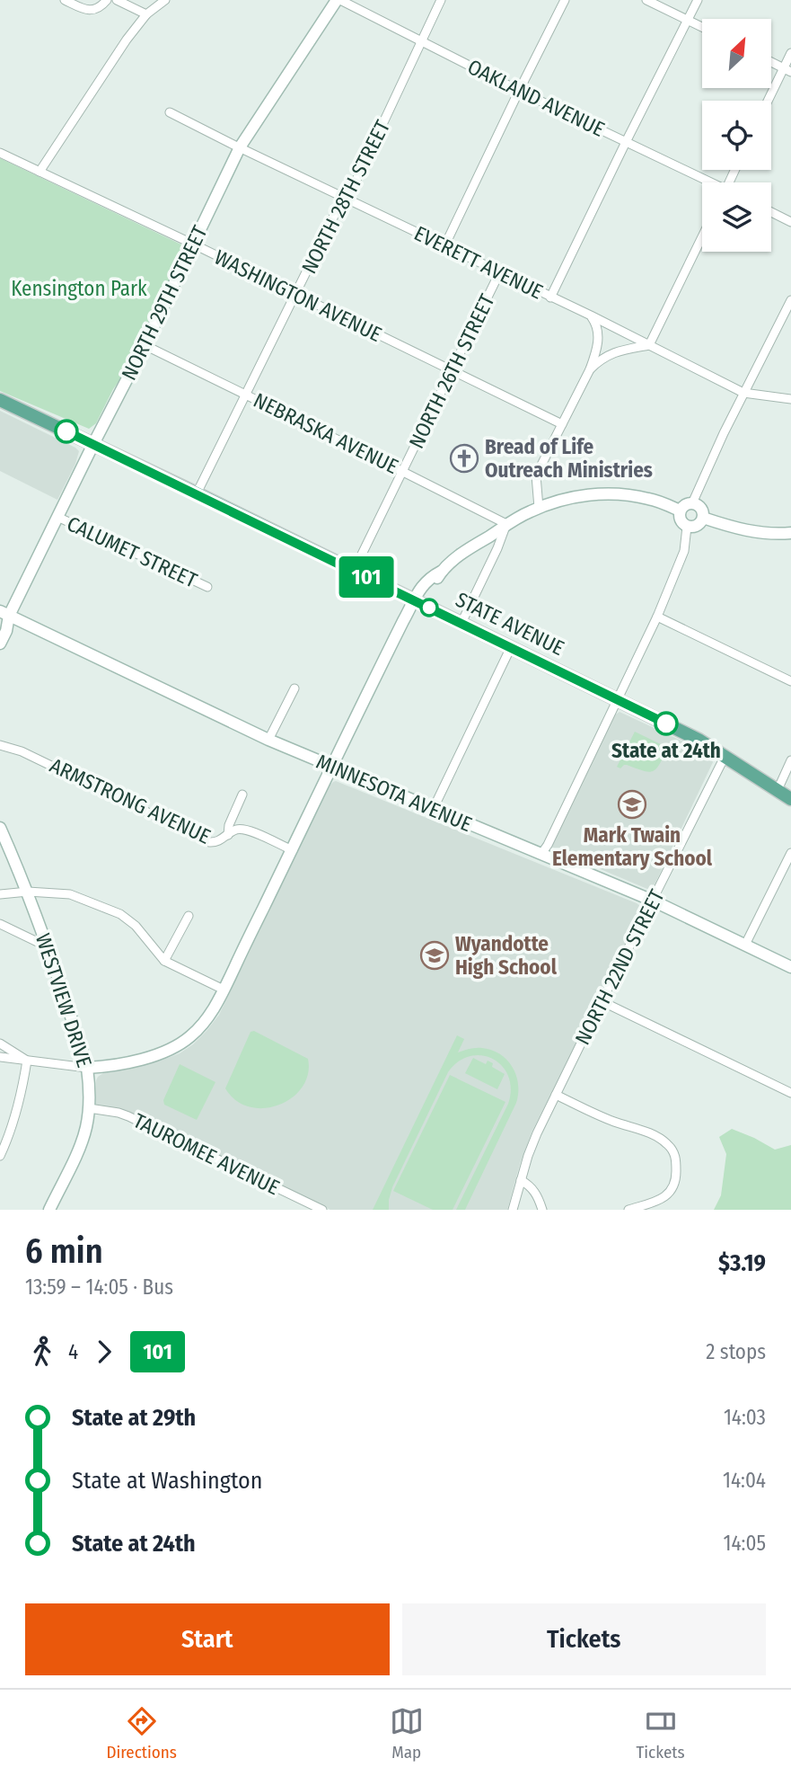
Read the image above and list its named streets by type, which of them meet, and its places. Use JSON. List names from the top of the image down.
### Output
{
  "streets": {
    "main road": ["STATE AVENUE"],
    "street": [
      "OAKLAND AVENUE",
      "NORTH 28TH STREET",
      "EVERETT AVENUE",
      "WASHINGTON AVENUE",
      "NORTH 29TH STREET",
      "NORTH 26TH STREET",
      "NEBRASKA AVENUE",
      "CALUMET STREET",
      "MINNESOTA AVENUE",
      "ARMSTRONG AVENUE",
      "NORTH 22ND STREET",
      "WESTVIEW DRIVE",
      "TAUROMEE AVENUE"
    ]
  },
  "crossings": [
    ["OAKLAND AVENUE", "NORTH 28TH STREET"],
    ["OAKLAND AVENUE", "NORTH 29TH STREET"],
    ["NORTH 28TH STREET", "EVERETT AVENUE"],
    ["NORTH 28TH STREET", "WASHINGTON AVENUE"],
    ["NORTH 28TH STREET", "NEBRASKA AVENUE"],
    ["NORTH 28TH STREET", "STATE AVENUE"],
    ["EVERETT AVENUE", "NORTH 29TH STREET"],
    ["EVERETT AVENUE", "NORTH 26TH STREET"],
    ["WASHINGTON AVENUE", "NORTH 29TH STREET"],
    ["WASHINGTON AVENUE", "NORTH 26TH STREET"],
    ["NORTH 29TH STREET", "NEBRASKA AVENUE"],
    ["NORTH 29TH STREET", "CALUMET STREET"],
    ["NORTH 29TH STREET", "STATE AVENUE"],
    ["NORTH 29TH STREET", "MINNESOTA AVENUE"],
    ["NORTH 26TH STREET", "NEBRASKA AVENUE"],
    ["NORTH 26TH STREET", "STATE AVENUE"],
    ["STATE AVENUE", "NORTH 22ND STREET"],
    ["MINNESOTA AVENUE", "NORTH 22ND STREET"],
    ["WESTVIEW DRIVE", "TAUROMEE AVENUE"]
  ],
  "parks": ["Kensington Park"],
  "places": {
    "church": ["Bread of Life Outreach Ministries"],
    "other": ["State at 24th"],
    "school or university": ["Mark Twain Elementary School", "Wyandotte High School"]
  },
  "lines": ["bus line 101"],
  "north": "top right",
  "page": {
    "on_map": "101",
    "heading": ["6 min", "13:59 – 14:05 · Bus", "$3.19"],
    "legs": ["4", "101", "2 stops"],
    "list": [
      {
        "name": "State at 29th",
        "value": "14:03"
      },
      {
        "name": "State at Washington",
        "value": "14:04"
      },
      {
        "name": "State at 24th",
        "value": "14:05"
      }
    ],
    "buttons": ["Start", "Tickets"],
    "tabs": ["Directions", "Map", "Tickets"]
  }
}
